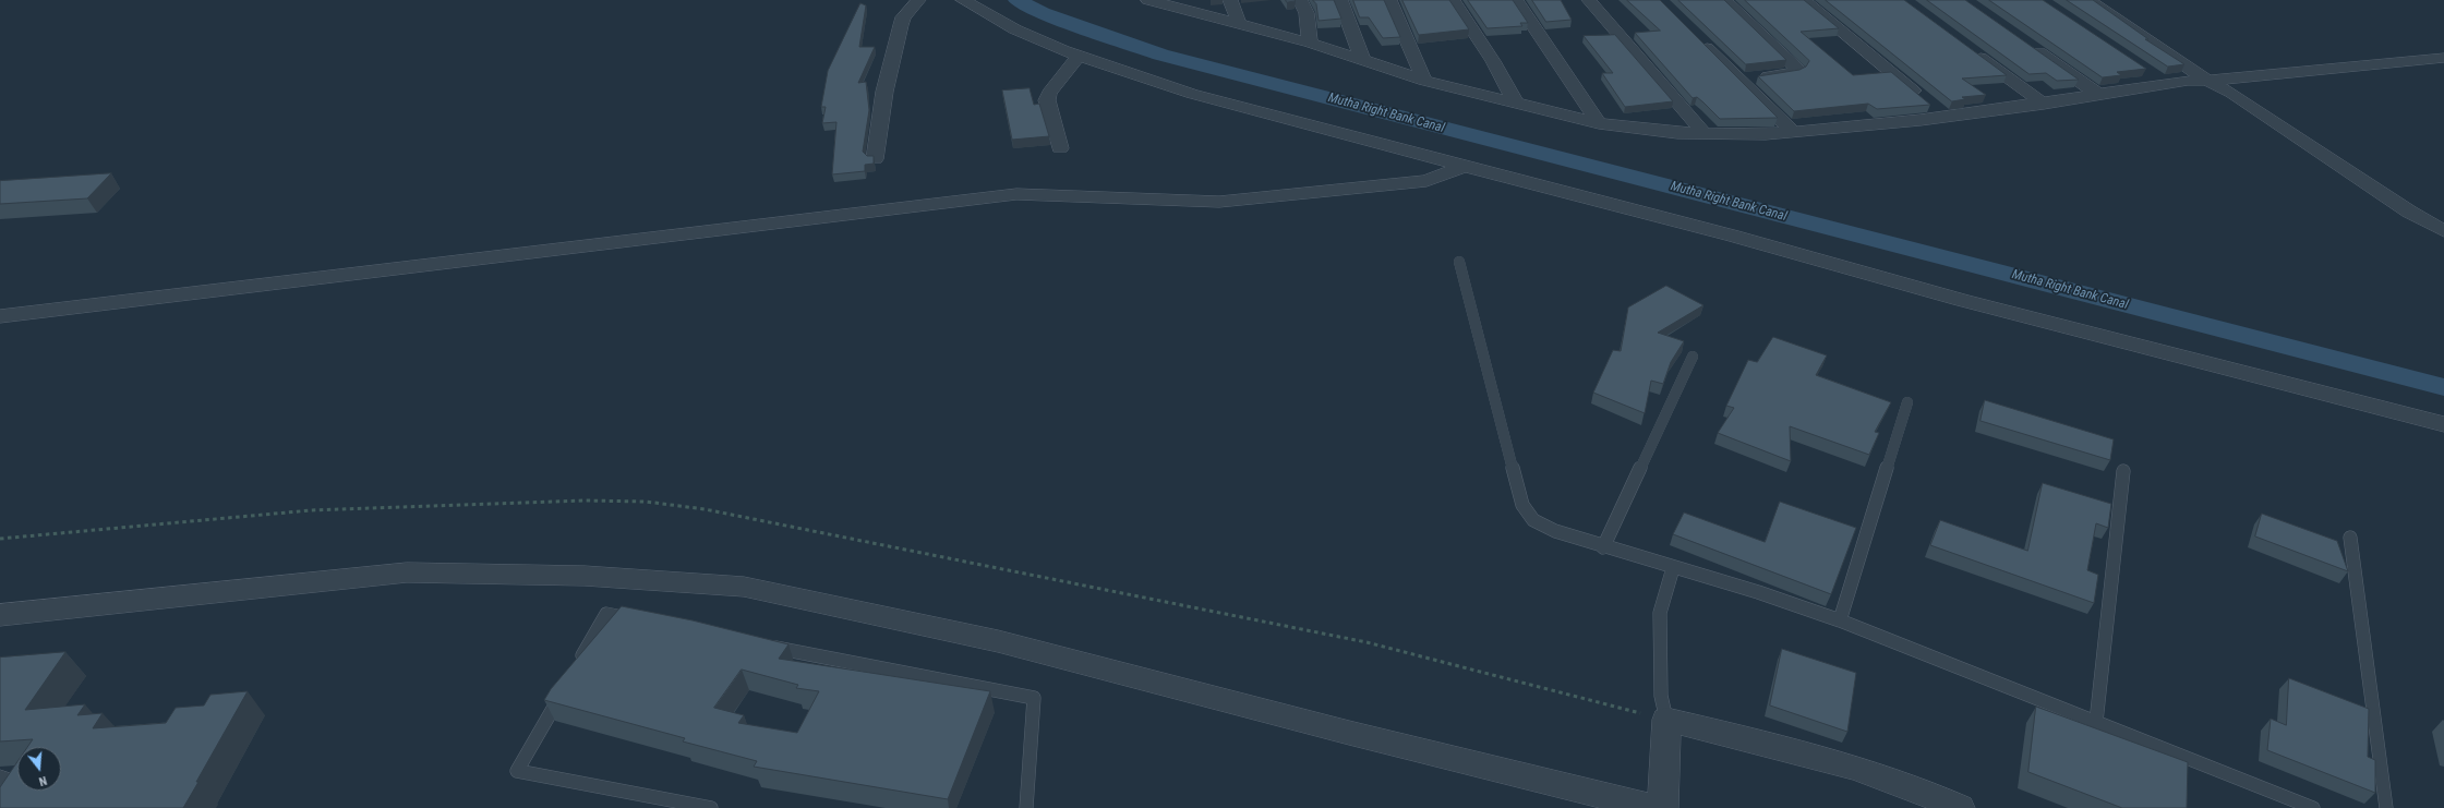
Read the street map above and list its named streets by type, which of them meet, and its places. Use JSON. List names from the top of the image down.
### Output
{
  "water": ["Mutha Right Bank Canal"],
  "north": "bottom"
}
